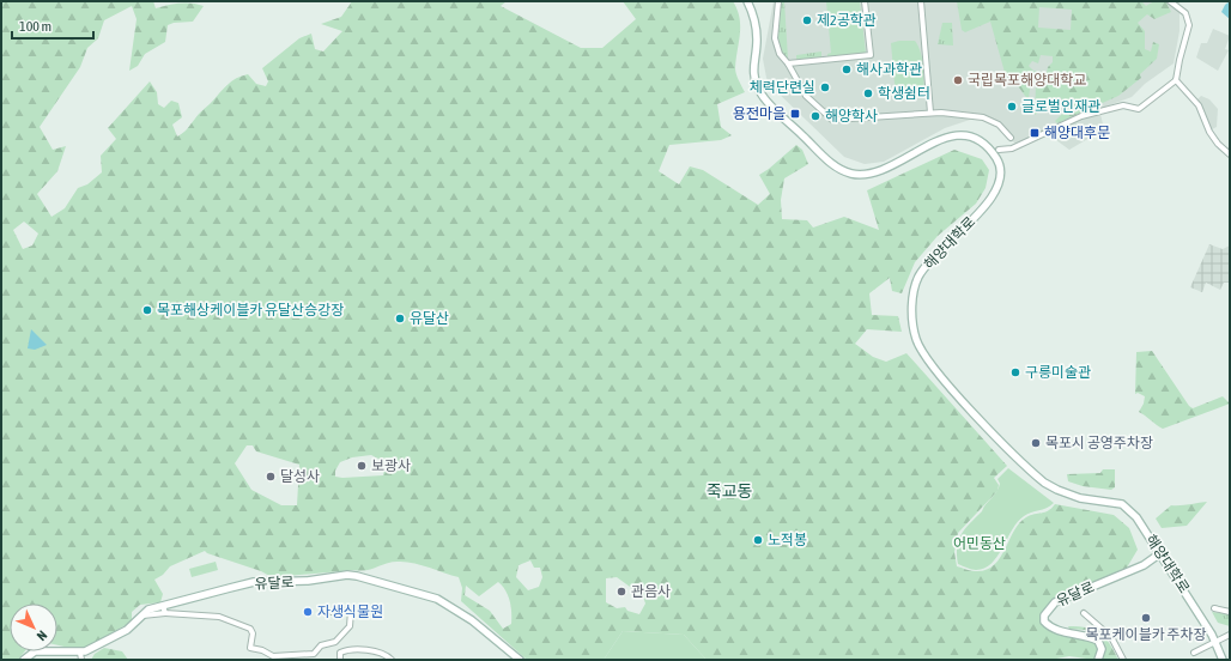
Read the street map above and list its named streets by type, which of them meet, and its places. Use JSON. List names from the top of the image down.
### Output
{
  "streets": {
    "street": ["해양대학로", "유달로"]
  },
  "crossings": [
    ["해양대학로", "유달로"]
  ],
  "districts": ["죽교동"],
  "parks": ["어민동산"],
  "places": {
    "other": [
      "제2공학관",
      "해사과학관",
      "국립목포해양대학교",
      "체력단련실",
      "학생쉼터",
      "글로벌인재관",
      "해양학사",
      "목포해상케이블카 유달산승강장",
      "유달산",
      "구릉미술관",
      "목포시 공영주차장",
      "보광사",
      "달성사",
      "노적봉",
      "관음사",
      "자생식물원",
      "목포케이블카 주차장"
    ],
    "transit": ["용전마을", "해양대후문"]
  },
  "scale_bar": "100 m",
  "north": "bottom right"
}
